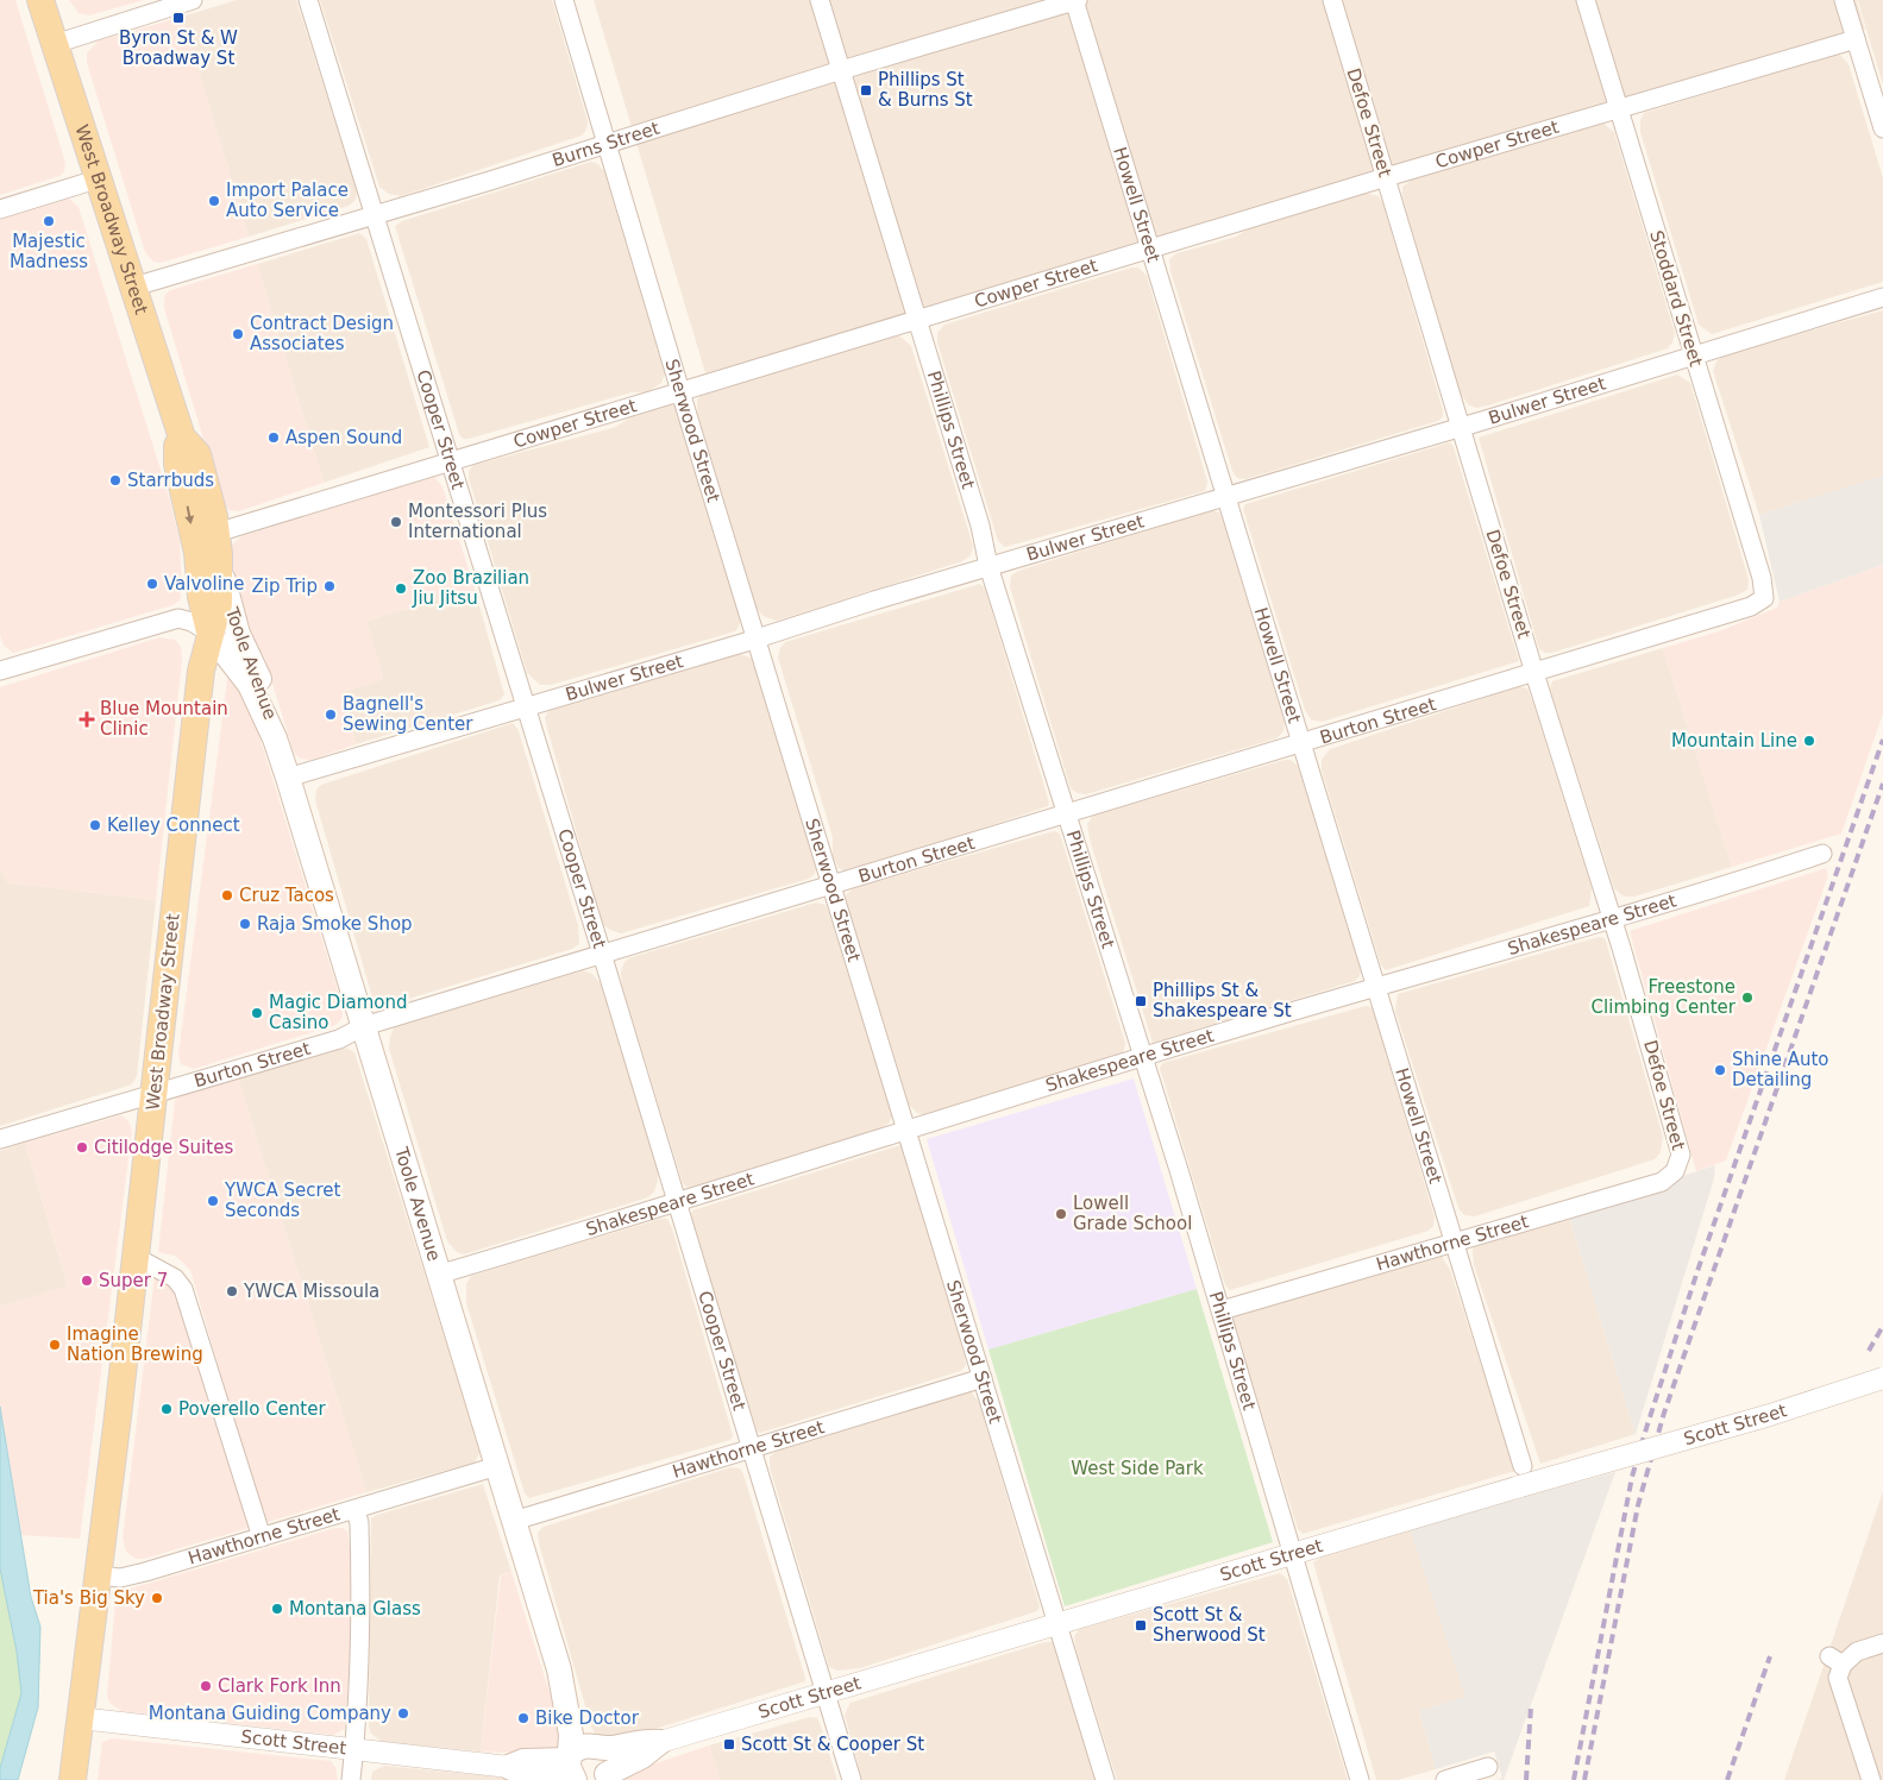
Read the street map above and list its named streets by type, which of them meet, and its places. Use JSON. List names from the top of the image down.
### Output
{
  "streets": {
    "main road": ["West Broadway Street", "Toole Avenue"],
    "street": [
      "Defoe Street",
      "Burns Street",
      "Cowper Street",
      "Howell Street",
      "Stoddard Street",
      "Bulwer Street",
      "Cooper Street",
      "Phillips Street",
      "Sherwood Street",
      "Burton Street",
      "Shakespeare Street",
      "Hawthorne Street",
      "Scott Street"
    ]
  },
  "crossings": [
    ["Defoe Street", "Cowper Street"],
    ["Defoe Street", "Bulwer Street"],
    ["Defoe Street", "Burton Street"],
    ["Defoe Street", "Shakespeare Street"],
    ["Defoe Street", "Hawthorne Street"],
    ["Burns Street", "Howell Street"],
    ["Burns Street", "West Broadway Street"],
    ["Burns Street", "Cooper Street"],
    ["Burns Street", "Phillips Street"],
    ["Burns Street", "Sherwood Street"],
    ["Cowper Street", "Howell Street"],
    ["Cowper Street", "West Broadway Street"],
    ["Cowper Street", "Stoddard Street"],
    ["Cowper Street", "Cooper Street"],
    ["Cowper Street", "Phillips Street"],
    ["Cowper Street", "Sherwood Street"],
    ["Cowper Street", "Toole Avenue"],
    ["Howell Street", "Bulwer Street"],
    ["Howell Street", "Burton Street"],
    ["Howell Street", "Shakespeare Street"],
    ["Howell Street", "Hawthorne Street"],
    ["Howell Street", "Scott Street"],
    ["West Broadway Street", "Toole Avenue"],
    ["West Broadway Street", "Burton Street"],
    ["West Broadway Street", "Hawthorne Street"],
    ["West Broadway Street", "Scott Street"],
    ["Stoddard Street", "Bulwer Street"],
    ["Stoddard Street", "Burton Street"],
    ["Bulwer Street", "Cooper Street"],
    ["Bulwer Street", "Phillips Street"],
    ["Bulwer Street", "Sherwood Street"],
    ["Bulwer Street", "Toole Avenue"],
    ["Cooper Street", "Burton Street"],
    ["Cooper Street", "Shakespeare Street"],
    ["Cooper Street", "Hawthorne Street"],
    ["Cooper Street", "Scott Street"],
    ["Phillips Street", "Burton Street"],
    ["Phillips Street", "Shakespeare Street"],
    ["Phillips Street", "Hawthorne Street"],
    ["Phillips Street", "Scott Street"],
    ["Sherwood Street", "Burton Street"],
    ["Sherwood Street", "Shakespeare Street"],
    ["Sherwood Street", "Hawthorne Street"],
    ["Sherwood Street", "Scott Street"],
    ["Toole Avenue", "Burton Street"],
    ["Toole Avenue", "Shakespeare Street"],
    ["Toole Avenue", "Hawthorne Street"]
  ],
  "parks": ["West Side Park"],
  "places": {
    "transit": [
      "Byron St & W Broadway St",
      "Phillips St & Burns St",
      "Phillips St & Shakespeare St",
      "Scott St & Sherwood St",
      "Scott St & Cooper St"
    ],
    "other": [
      "Import Palace Auto Service",
      "Majestic Madness",
      "Contract Design Associates",
      "Aspen Sound",
      "Starrbuds",
      "Montessori Plus International",
      "Valvoline",
      "Zip Trip",
      "Zoo Brazilian Jiu Jitsu",
      "Bagnell's Sewing Center",
      "Mountain Line",
      "Kelley Connect",
      "Cruz Tacos",
      "Raja Smoke Shop",
      "Freestone Climbing Center",
      "Magic Diamond Casino",
      "Shine Auto Detailing",
      "Citilodge Suites",
      "YWCA Secret Seconds",
      "Lowell Grade School",
      "Super 7",
      "YWCA Missoula",
      "Imagine Nation Brewing",
      "Poverello Center",
      "Tia's Big Sky",
      "Montana Glass",
      "Clark Fork Inn",
      "Montana Guiding Company",
      "Bike Doctor"
    ],
    "health": ["Blue Mountain Clinic"]
  }
}
